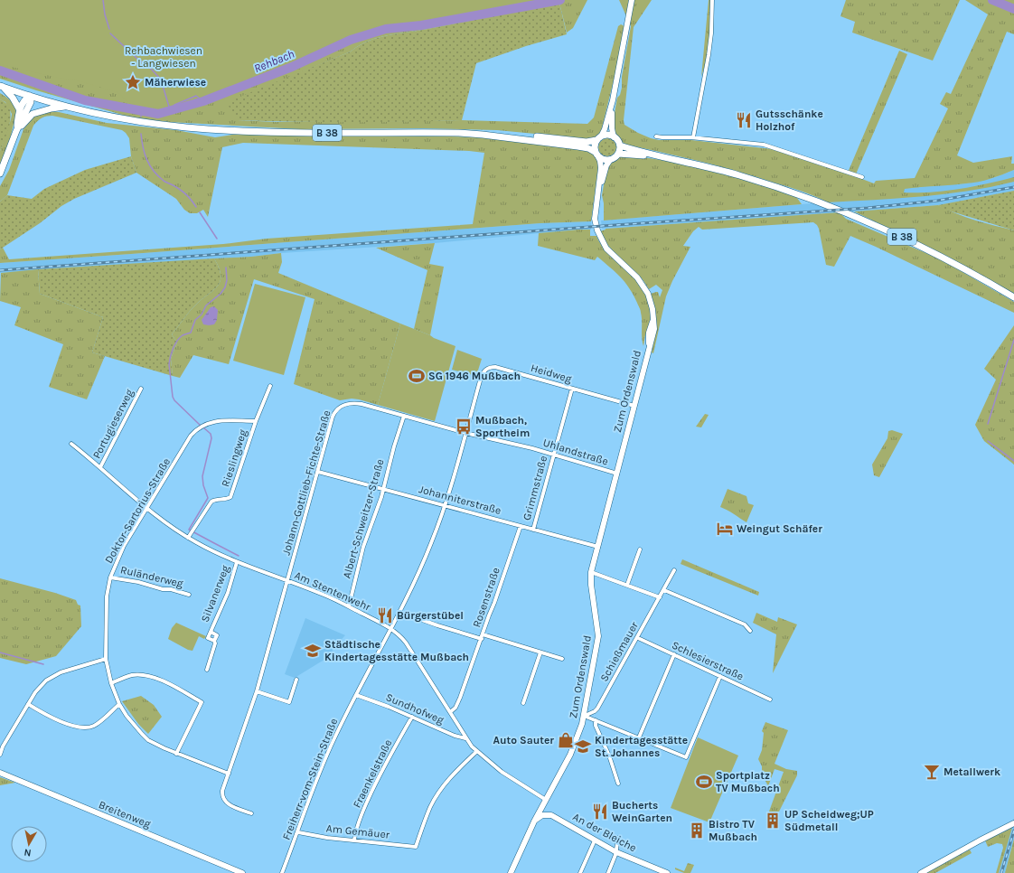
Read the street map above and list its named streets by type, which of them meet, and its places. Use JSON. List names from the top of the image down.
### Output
{
  "streets": {
    "main road": ["B 38"],
    "street": [
      "Heidweg",
      "Zum Ordenswald",
      "Portugieserweg",
      "Uhlandstraße",
      "Rieslingweg",
      "Johann-Gottlieb-Fichte-Straße",
      "Grimmstraße",
      "Johanniterstraße",
      "Doktor-Sartorius-Straße",
      "Albert-Schweitzer-Straße",
      "Ruländerweg",
      "Am Stentenwehr",
      "Silvanerweg",
      "Rosenstraße",
      "Schießmauer",
      "Schlesierstraße",
      "Sundhofweg",
      "Fraenkelstraße",
      "Freiherr-vom-Stein-Straße",
      "Breitenweg",
      "Am Gemäuer",
      "An der Bleiche"
    ]
  },
  "crossings": [
    ["B 38", "Zum Ordenswald"],
    ["Heidweg", "Zum Ordenswald"],
    ["Heidweg", "Uhlandstraße"],
    ["Heidweg", "Johann-Gottlieb-Fichte-Straße"],
    ["Heidweg", "Grimmstraße"],
    ["Heidweg", "Freiherr-vom-Stein-Straße"],
    ["Zum Ordenswald", "Uhlandstraße"],
    ["Zum Ordenswald", "Johanniterstraße"],
    ["Zum Ordenswald", "Am Stentenwehr"],
    ["Zum Ordenswald", "Schießmauer"],
    ["Zum Ordenswald", "An der Bleiche"],
    ["Portugieserweg", "Am Stentenwehr"],
    ["Uhlandstraße", "Johann-Gottlieb-Fichte-Straße"],
    ["Uhlandstraße", "Grimmstraße"],
    ["Uhlandstraße", "Freiherr-vom-Stein-Straße"],
    ["Rieslingweg", "Doktor-Sartorius-Straße"],
    ["Rieslingweg", "Am Stentenwehr"],
    ["Johann-Gottlieb-Fichte-Straße", "Johanniterstraße"],
    ["Johann-Gottlieb-Fichte-Straße", "Doktor-Sartorius-Straße"],
    ["Johann-Gottlieb-Fichte-Straße", "Albert-Schweitzer-Straße"],
    ["Johann-Gottlieb-Fichte-Straße", "Am Stentenwehr"],
    ["Johann-Gottlieb-Fichte-Straße", "Freiherr-vom-Stein-Straße"],
    ["Grimmstraße", "Johanniterstraße"],
    ["Johanniterstraße", "Albert-Schweitzer-Straße"],
    ["Johanniterstraße", "Rosenstraße"],
    ["Johanniterstraße", "Freiherr-vom-Stein-Straße"],
    ["Doktor-Sartorius-Straße", "Ruländerweg"],
    ["Doktor-Sartorius-Straße", "Am Stentenwehr"],
    ["Albert-Schweitzer-Straße", "Am Stentenwehr"],
    ["Am Stentenwehr", "Silvanerweg"],
    ["Am Stentenwehr", "Rosenstraße"],
    ["Am Stentenwehr", "Sundhofweg"],
    ["Am Stentenwehr", "Freiherr-vom-Stein-Straße"],
    ["Am Stentenwehr", "Am Gemäuer"],
    ["Schießmauer", "Schlesierstraße"],
    ["Sundhofweg", "Fraenkelstraße"],
    ["Sundhofweg", "Freiherr-vom-Stein-Straße"],
    ["Fraenkelstraße", "Am Gemäuer"],
    ["Freiherr-vom-Stein-Straße", "Am Gemäuer"]
  ],
  "water": ["Rehbach"],
  "parks": ["Rehbachwiesen - Langwiesen"],
  "places": {
    "place": ["Mäherwiese"],
    "restaurant": ["Gutsschänke Holzhof", "Bürgerstübel", "Bucherts WeinGarten"],
    "sports": ["SG 1946 Mußbach", "Sportplatz TV Mußbach"],
    "bus stop": ["Mußbach, Sportheim"],
    "hotel": ["Weingut Schäfer"],
    "school or university": ["Städtische Kindertagesstätte Mußbach", "Kindertagesstätte St. Johannes"],
    "shop": ["Auto Sauter"],
    "bar": ["Metallwerk"],
    "building": ["UP Scheidweg;UP Südmetall", "Bistro TV Mußbach"]
  },
  "north": "bottom"
}
